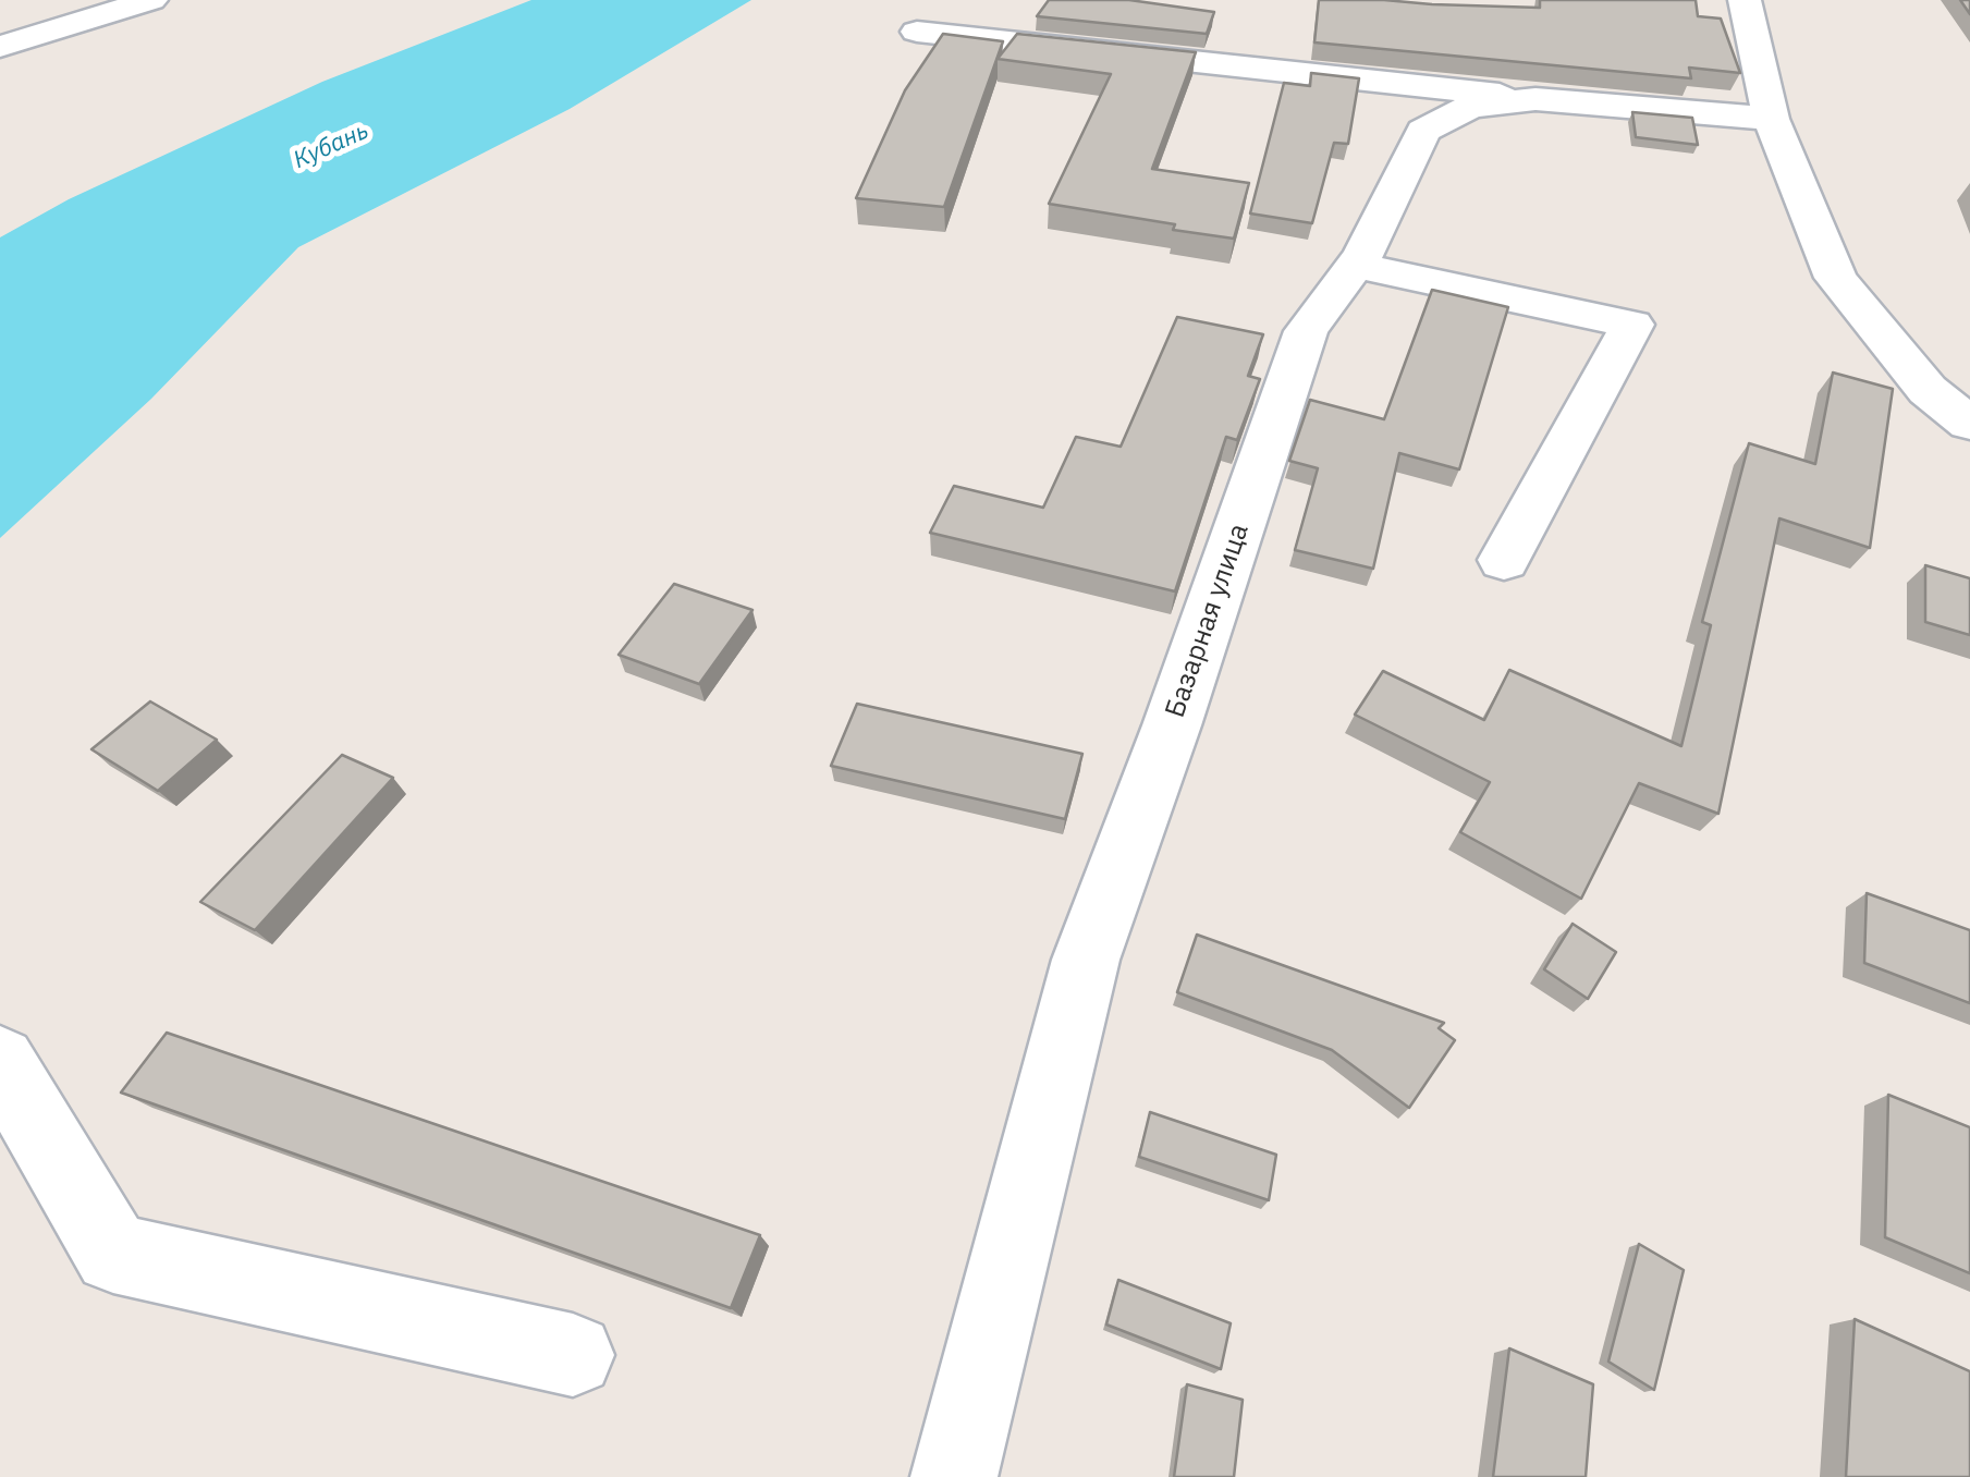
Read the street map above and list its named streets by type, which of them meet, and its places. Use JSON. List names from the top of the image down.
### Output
{
  "streets": {
    "street": ["Базарная улица"]
  },
  "water": ["Кубань"]
}
